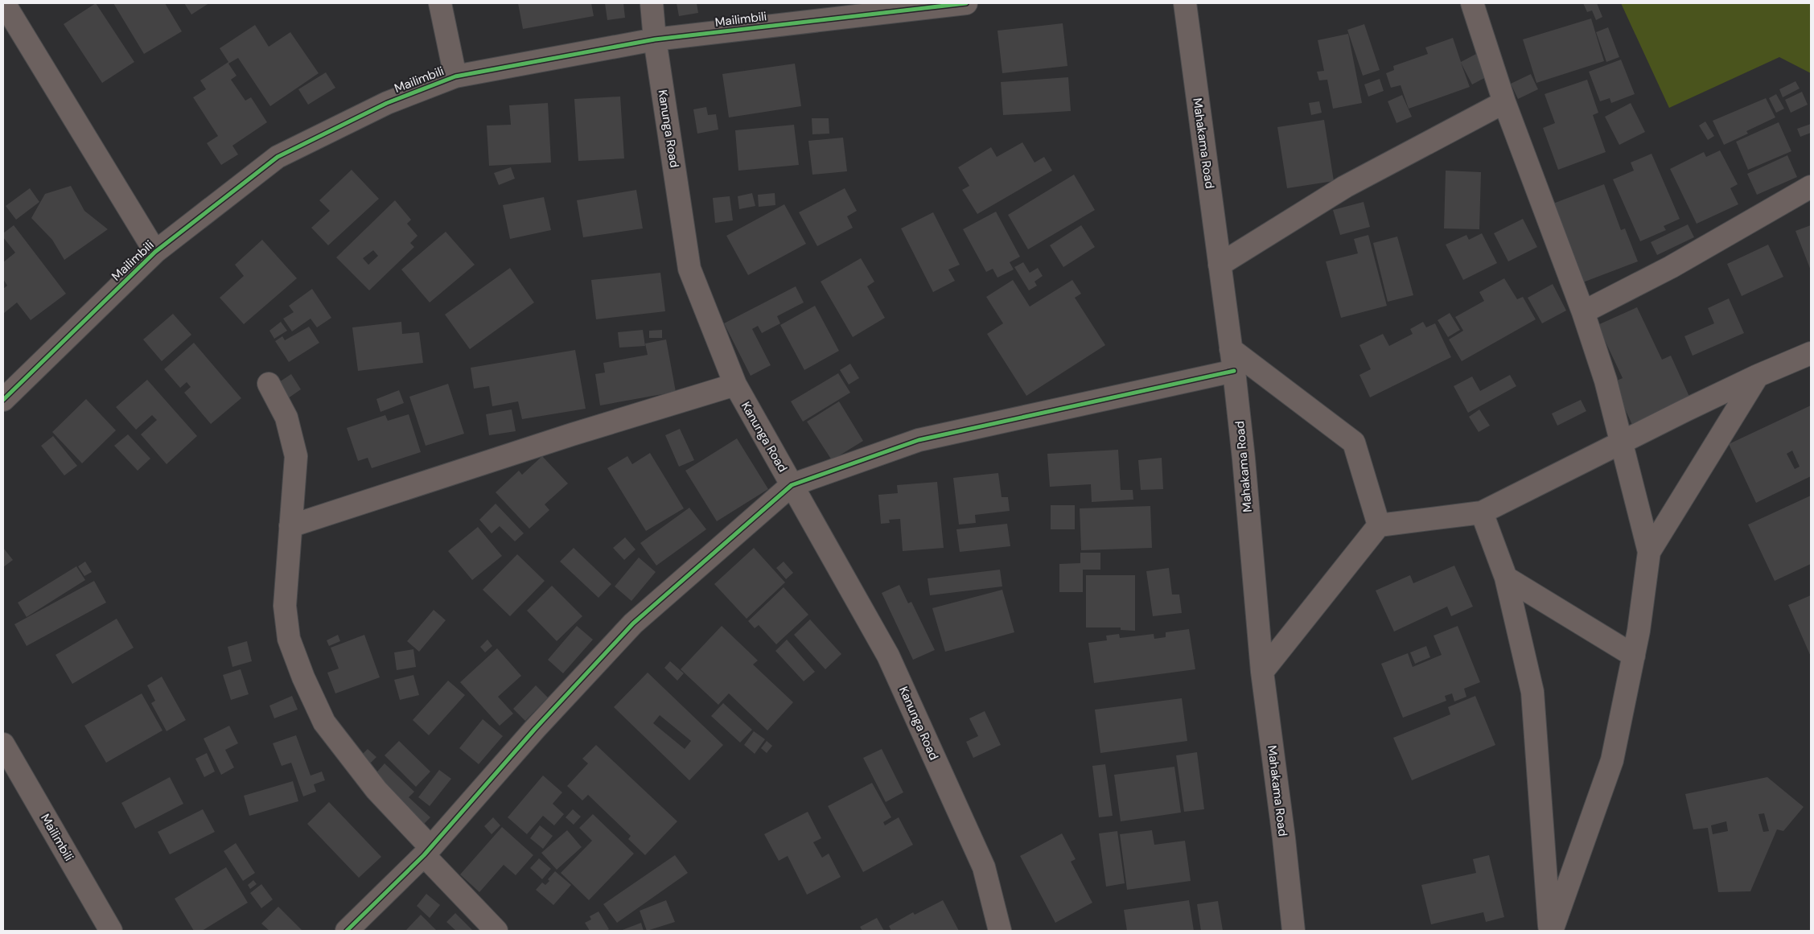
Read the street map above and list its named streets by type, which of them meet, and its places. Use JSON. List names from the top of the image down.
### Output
{
  "streets": {
    "street": ["Mailimbili", "Kanunga Road", "Mahakama Road"]
  },
  "crossings": [
    ["Mailimbili", "Kanunga Road"]
  ]
}
